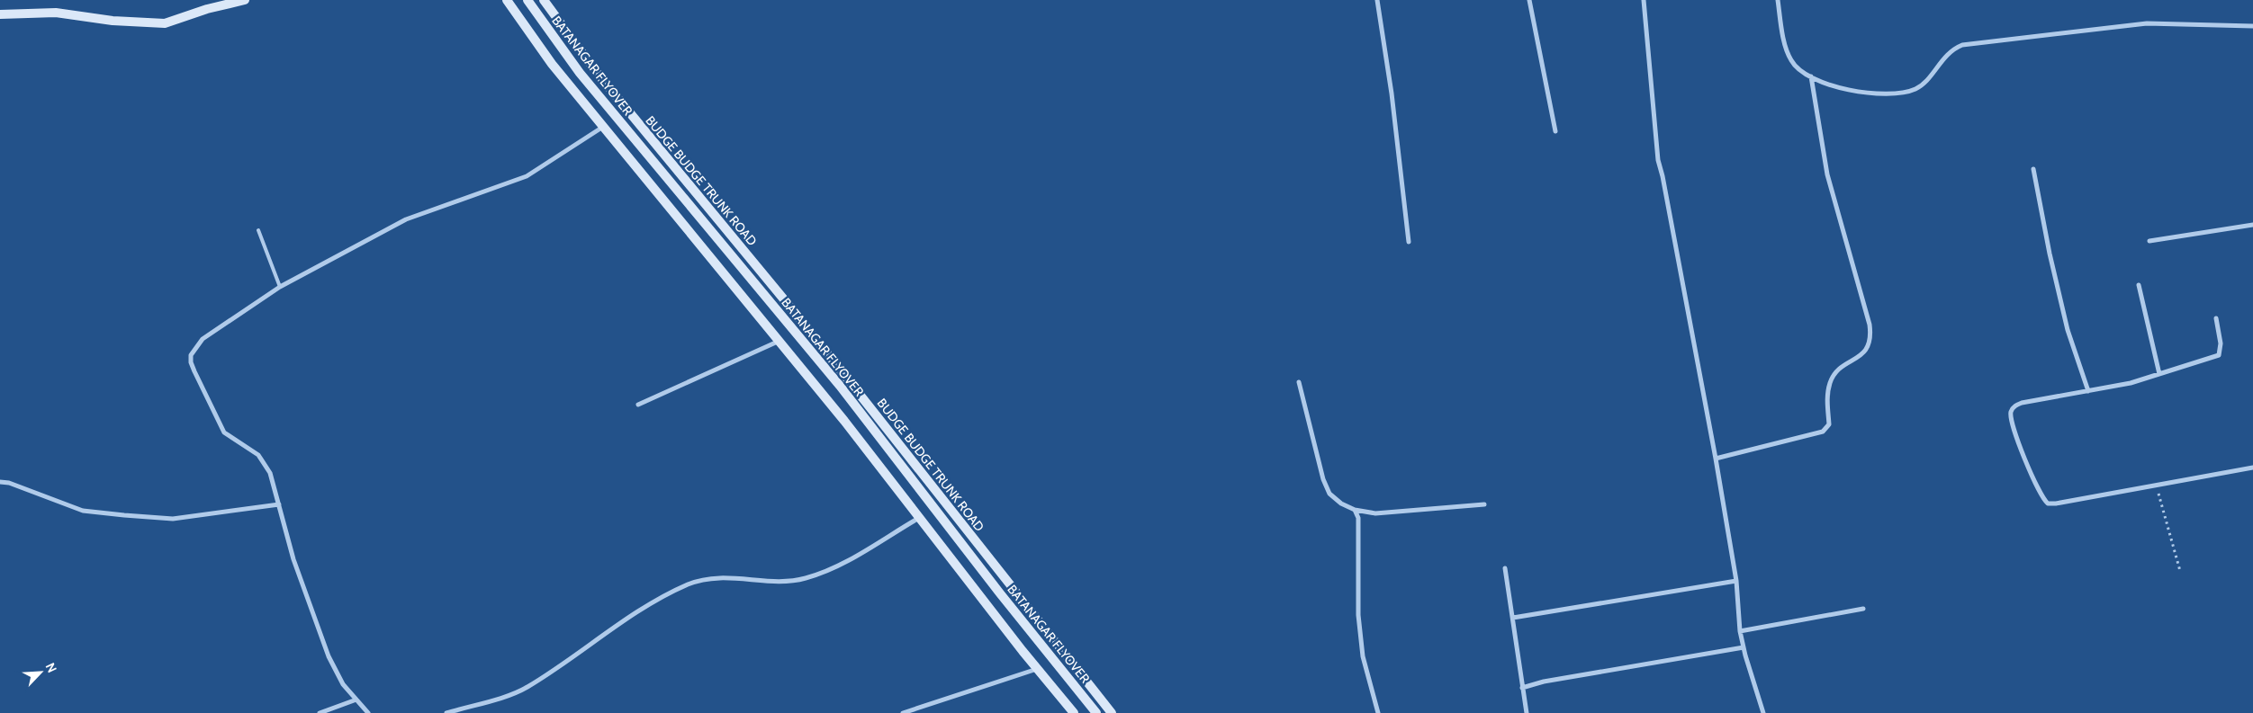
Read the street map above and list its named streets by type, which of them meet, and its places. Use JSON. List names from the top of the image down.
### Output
{
  "streets": {
    "street": ["BATANAGAR FLYOVER", "BUDGE BUDGE TRUNK ROAD"]
  },
  "north": "top right"
}
